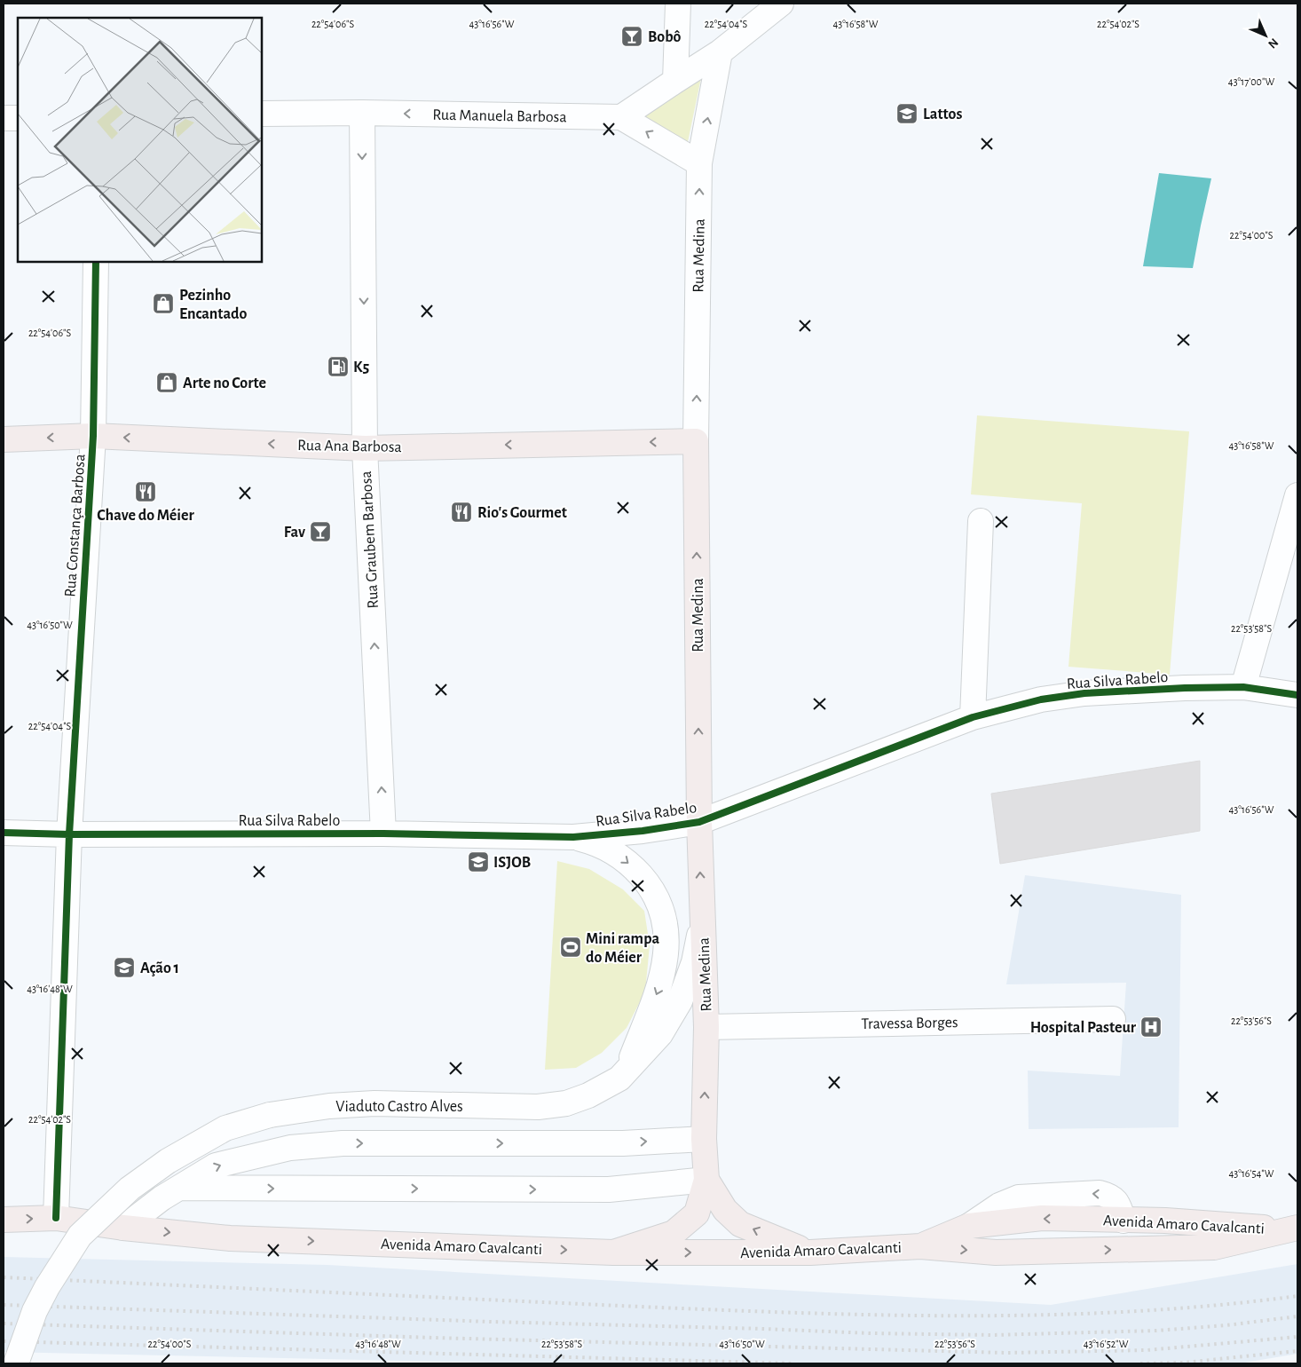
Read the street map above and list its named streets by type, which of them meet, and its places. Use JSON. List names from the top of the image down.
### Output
{
  "streets": {
    "main road": ["Rua Medina", "Rua Ana Barbosa", "Avenida Amaro Cavalcanti"],
    "street": [
      "Rua Manuela Barbosa",
      "Rua Constança Barbosa",
      "Rua Graubem Barbosa",
      "Rua Silva Rabelo",
      "Travessa Borges",
      "Viaduto Castro Alves"
    ]
  },
  "crossings": [
    ["Rua Manuela Barbosa", "Rua Graubem Barbosa"],
    ["Rua Medina", "Rua Ana Barbosa"],
    ["Rua Medina", "Rua Silva Rabelo"],
    ["Rua Medina", "Travessa Borges"],
    ["Rua Medina", "Viaduto Castro Alves"],
    ["Rua Medina", "Avenida Amaro Cavalcanti"],
    ["Rua Ana Barbosa", "Rua Constança Barbosa"],
    ["Rua Ana Barbosa", "Rua Graubem Barbosa"],
    ["Rua Constança Barbosa", "Rua Silva Rabelo"],
    ["Rua Constança Barbosa", "Avenida Amaro Cavalcanti"],
    ["Rua Graubem Barbosa", "Rua Silva Rabelo"]
  ],
  "one_way": ["Rua Manuela Barbosa", "Rua Medina", "Rua Ana Barbosa"],
  "places": {
    "bar": ["Bobô", "Fav"],
    "school or university": ["Lattos", "ISJOB", "Ação 1"],
    "shop": ["Pezinho Encantado", "Arte no Corte"],
    "fuel station": ["K5"],
    "restaurant": ["Chave do Méier", "Rio's Gourmet"],
    "sports": ["Mini rampa do Méier"],
    "hospital": ["Hospital Pasteur"]
  },
  "north": "bottom right",
  "coordinates": [
    "22°54'06\"S",
    "43°16'56\"W",
    "22°54'04\"S",
    "43°16'58\"W",
    "22°54'02\"S",
    "43°17'00\"W",
    "22°54'00\"S",
    "43°16'50\"W",
    "22°53'58\"S",
    "43°16'48\"W",
    "22°53'56\"S",
    "43°16'54\"W",
    "43°16'52\"W"
  ]
}
